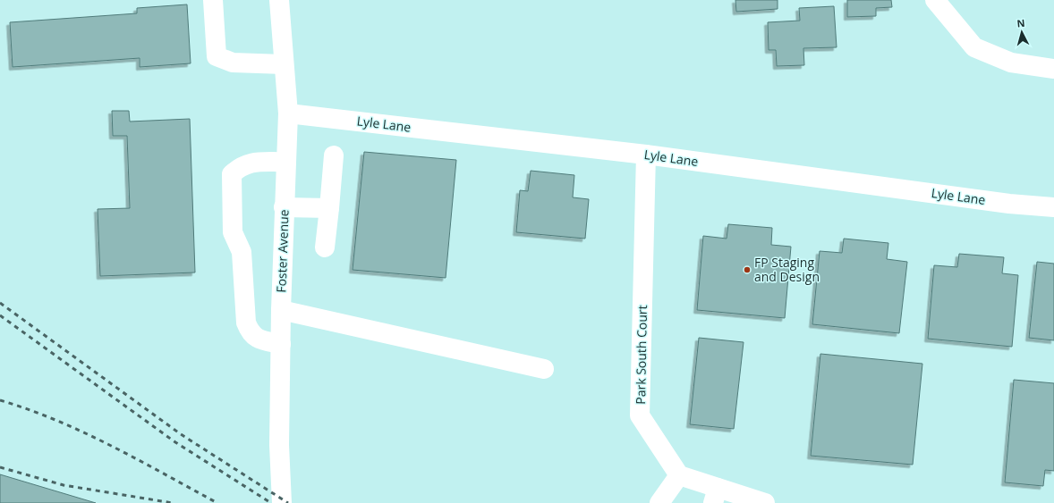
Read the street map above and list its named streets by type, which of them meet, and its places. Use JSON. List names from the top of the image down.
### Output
{
  "streets": {
    "street": ["Lyle Lane", "Foster Avenue", "Park South Court"]
  },
  "crossings": [
    ["Lyle Lane", "Foster Avenue"],
    ["Lyle Lane", "Park South Court"]
  ],
  "places": ["FP Staging and Design"],
  "north": "top"
}
